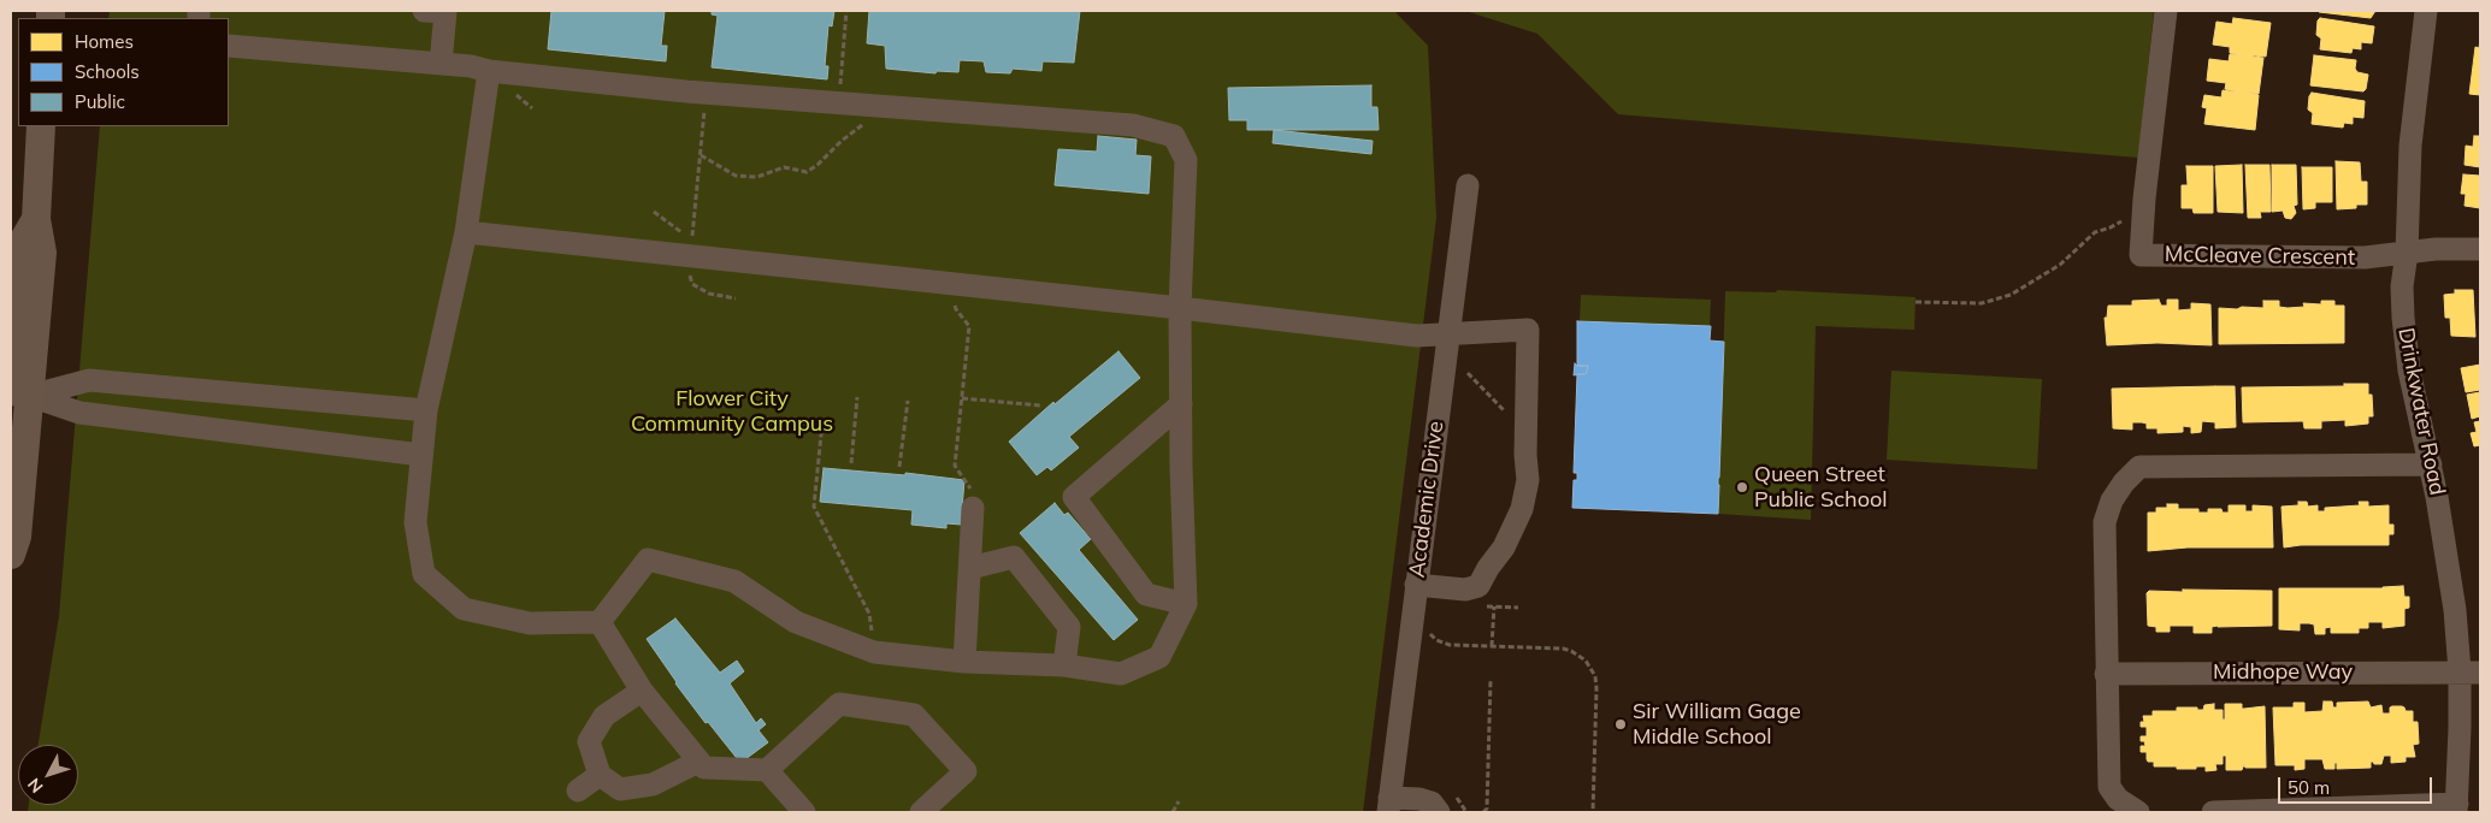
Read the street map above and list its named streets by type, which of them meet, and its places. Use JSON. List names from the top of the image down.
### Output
{
  "streets": {
    "street": [
      "McCleave Crescent",
      "Drinkwater Road",
      "Academic Drive",
      "Midhope Way"
    ]
  },
  "crossings": [
    ["McCleave Crescent", "Drinkwater Road"],
    ["Drinkwater Road", "Midhope Way"]
  ],
  "parks": ["Flower City Community Campus"],
  "places": ["Queen Street Public School", "Sir William Gage Middle School"],
  "legend": ["Homes", "Schools", "Public"],
  "scale_bar": "50 m",
  "north": "bottom left"
}
